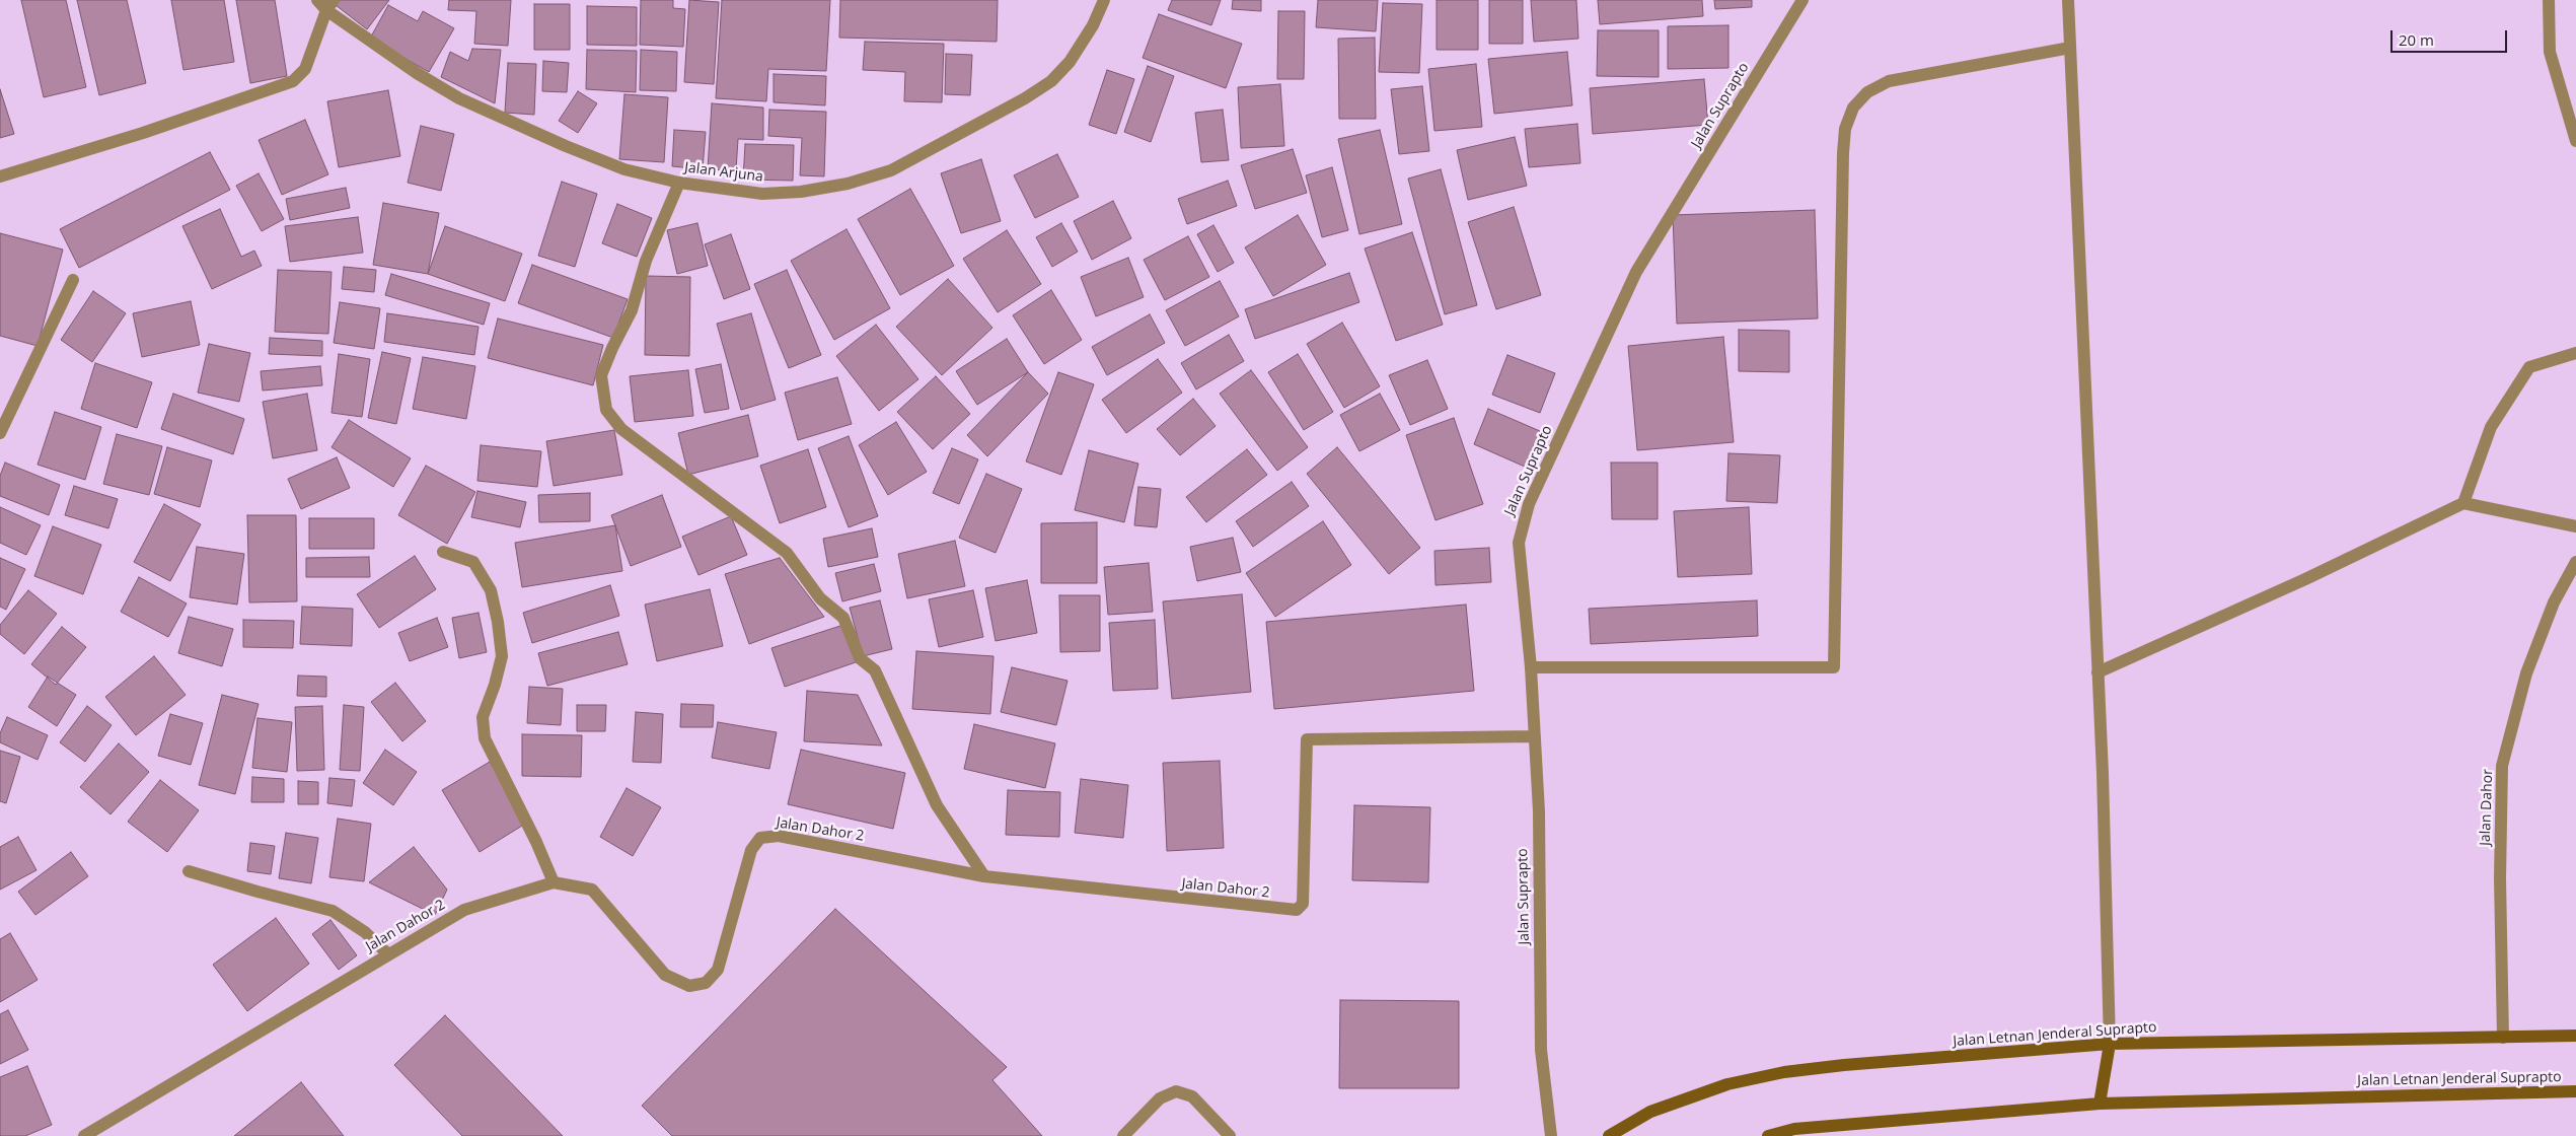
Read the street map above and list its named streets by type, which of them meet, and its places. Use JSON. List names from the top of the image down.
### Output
{
  "streets": {
    "main road": ["Jalan Letnan Jenderal Suprapto"],
    "street": [
      "Jalan Suprapto",
      "Jalan Arjuna",
      "Jalan Dahor",
      "Jalan Dahor 2"
    ]
  },
  "crossings": [
    ["Jalan Suprapto", "Jalan Dahor 2"],
    ["Jalan Dahor", "Jalan Letnan Jenderal Suprapto"]
  ],
  "scale_bar": "20 m"
}
